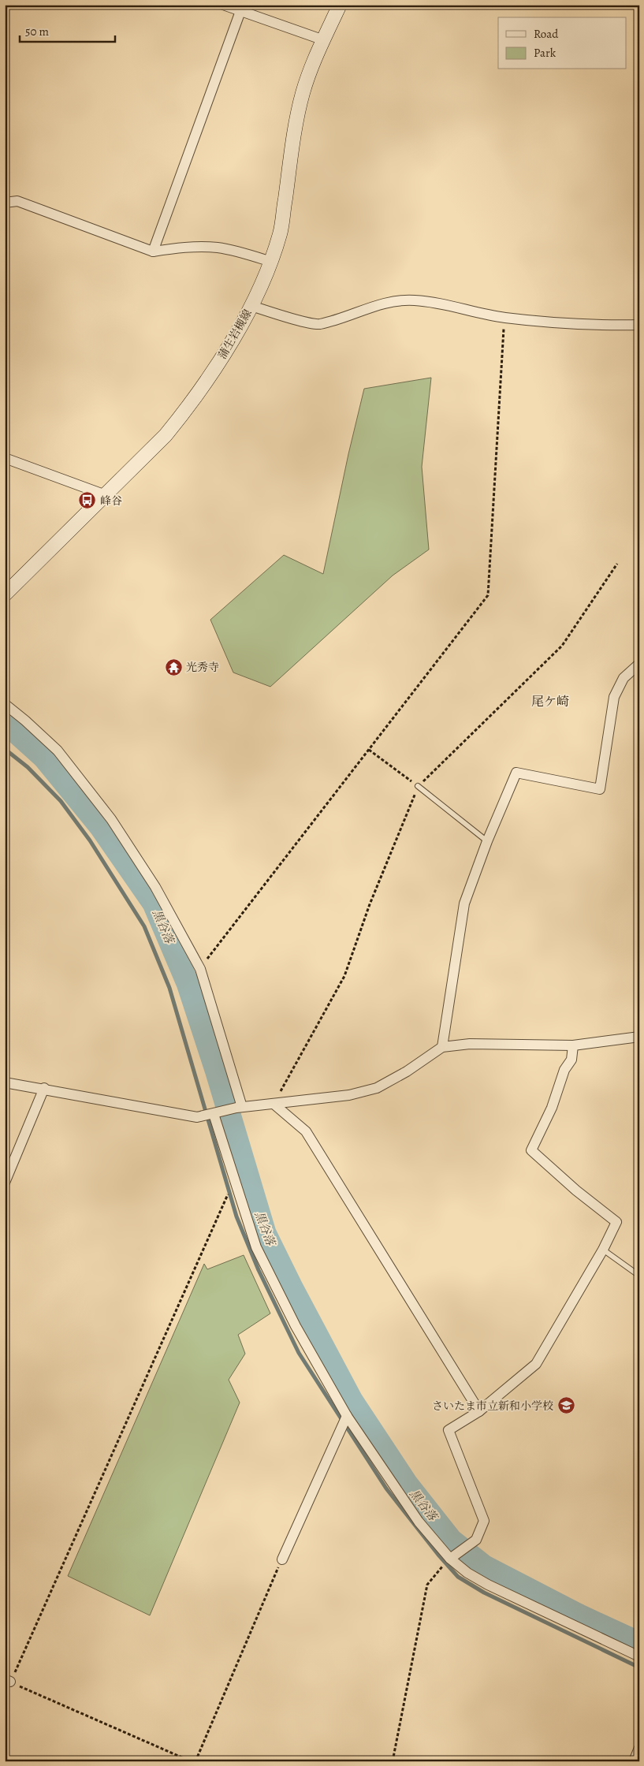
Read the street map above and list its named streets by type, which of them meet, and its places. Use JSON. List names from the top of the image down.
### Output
{
  "streets": {
    "main road": ["蒲生岩槻線"]
  },
  "districts": ["尾ケ崎"],
  "water": ["黒谷落"],
  "places": {
    "bus stop": ["峰谷"],
    "temple": ["光秀寺"],
    "school or university": ["さいたま市立新和小学校"]
  },
  "legend": ["Road", "Park"],
  "scale_bar": "50 m"
}
